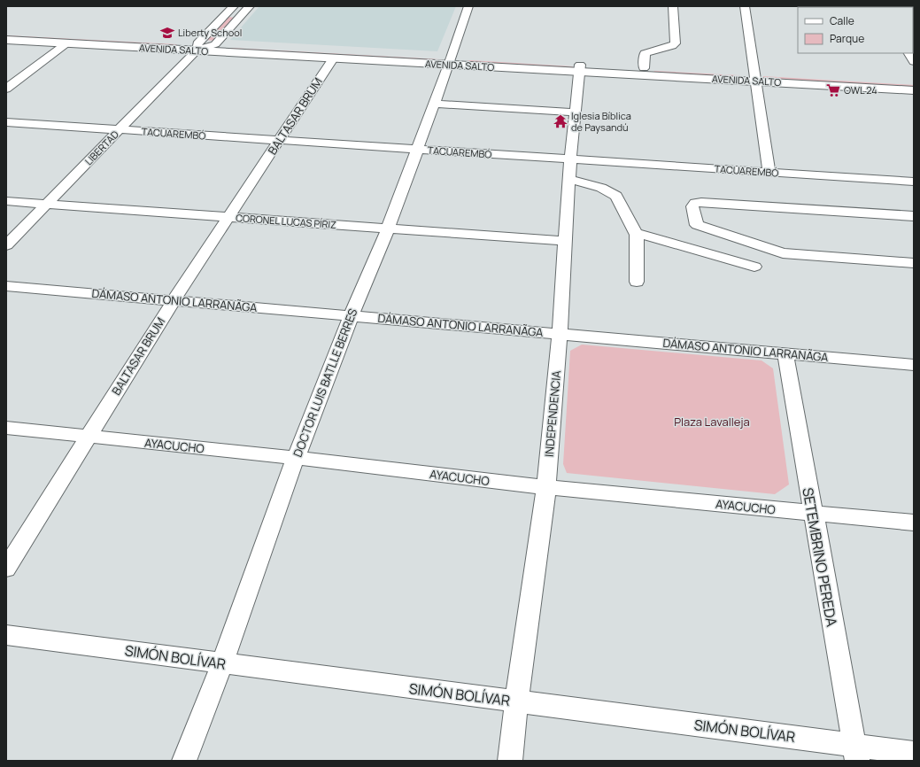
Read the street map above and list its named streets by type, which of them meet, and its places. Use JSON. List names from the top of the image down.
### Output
{
  "streets": {
    "street": [
      "AVENIDA SALTO",
      "BALTASAR BRUM",
      "TACUAREMBÓ",
      "LIBERTAD",
      "CORONEL LUCAS PÍRIZ",
      "DÁMASO ANTONIO LARRANÃGA",
      "DOCTOR LUIS BATLLE BERRES",
      "INDEPENDENCIA",
      "AYACUCHO",
      "SETEMBRINO PEREDA",
      "SIMÓN BOLÍVAR"
    ]
  },
  "crossings": [
    ["AVENIDA SALTO", "BALTASAR BRUM"],
    ["AVENIDA SALTO", "LIBERTAD"],
    ["AVENIDA SALTO", "DOCTOR LUIS BATLLE BERRES"],
    ["AVENIDA SALTO", "INDEPENDENCIA"],
    ["BALTASAR BRUM", "TACUAREMBÓ"],
    ["BALTASAR BRUM", "CORONEL LUCAS PÍRIZ"],
    ["BALTASAR BRUM", "DÁMASO ANTONIO LARRANÃGA"],
    ["BALTASAR BRUM", "AYACUCHO"],
    ["TACUAREMBÓ", "LIBERTAD"],
    ["TACUAREMBÓ", "DOCTOR LUIS BATLLE BERRES"],
    ["TACUAREMBÓ", "INDEPENDENCIA"],
    ["LIBERTAD", "CORONEL LUCAS PÍRIZ"],
    ["CORONEL LUCAS PÍRIZ", "DOCTOR LUIS BATLLE BERRES"],
    ["CORONEL LUCAS PÍRIZ", "INDEPENDENCIA"],
    ["DÁMASO ANTONIO LARRANÃGA", "DOCTOR LUIS BATLLE BERRES"],
    ["DÁMASO ANTONIO LARRANÃGA", "INDEPENDENCIA"],
    ["DÁMASO ANTONIO LARRANÃGA", "SETEMBRINO PEREDA"],
    ["DOCTOR LUIS BATLLE BERRES", "AYACUCHO"],
    ["DOCTOR LUIS BATLLE BERRES", "SIMÓN BOLÍVAR"],
    ["INDEPENDENCIA", "AYACUCHO"],
    ["INDEPENDENCIA", "SIMÓN BOLÍVAR"],
    ["AYACUCHO", "SETEMBRINO PEREDA"],
    ["SETEMBRINO PEREDA", "SIMÓN BOLÍVAR"]
  ],
  "parks": ["Plaza Lavalleja"],
  "places": {
    "school or university": ["Liberty School"],
    "supermarket": ["OWL 24"],
    "temple": ["Iglesia Bíblica de Paysandú"]
  },
  "legend": ["Calle", "Parque"]
}
